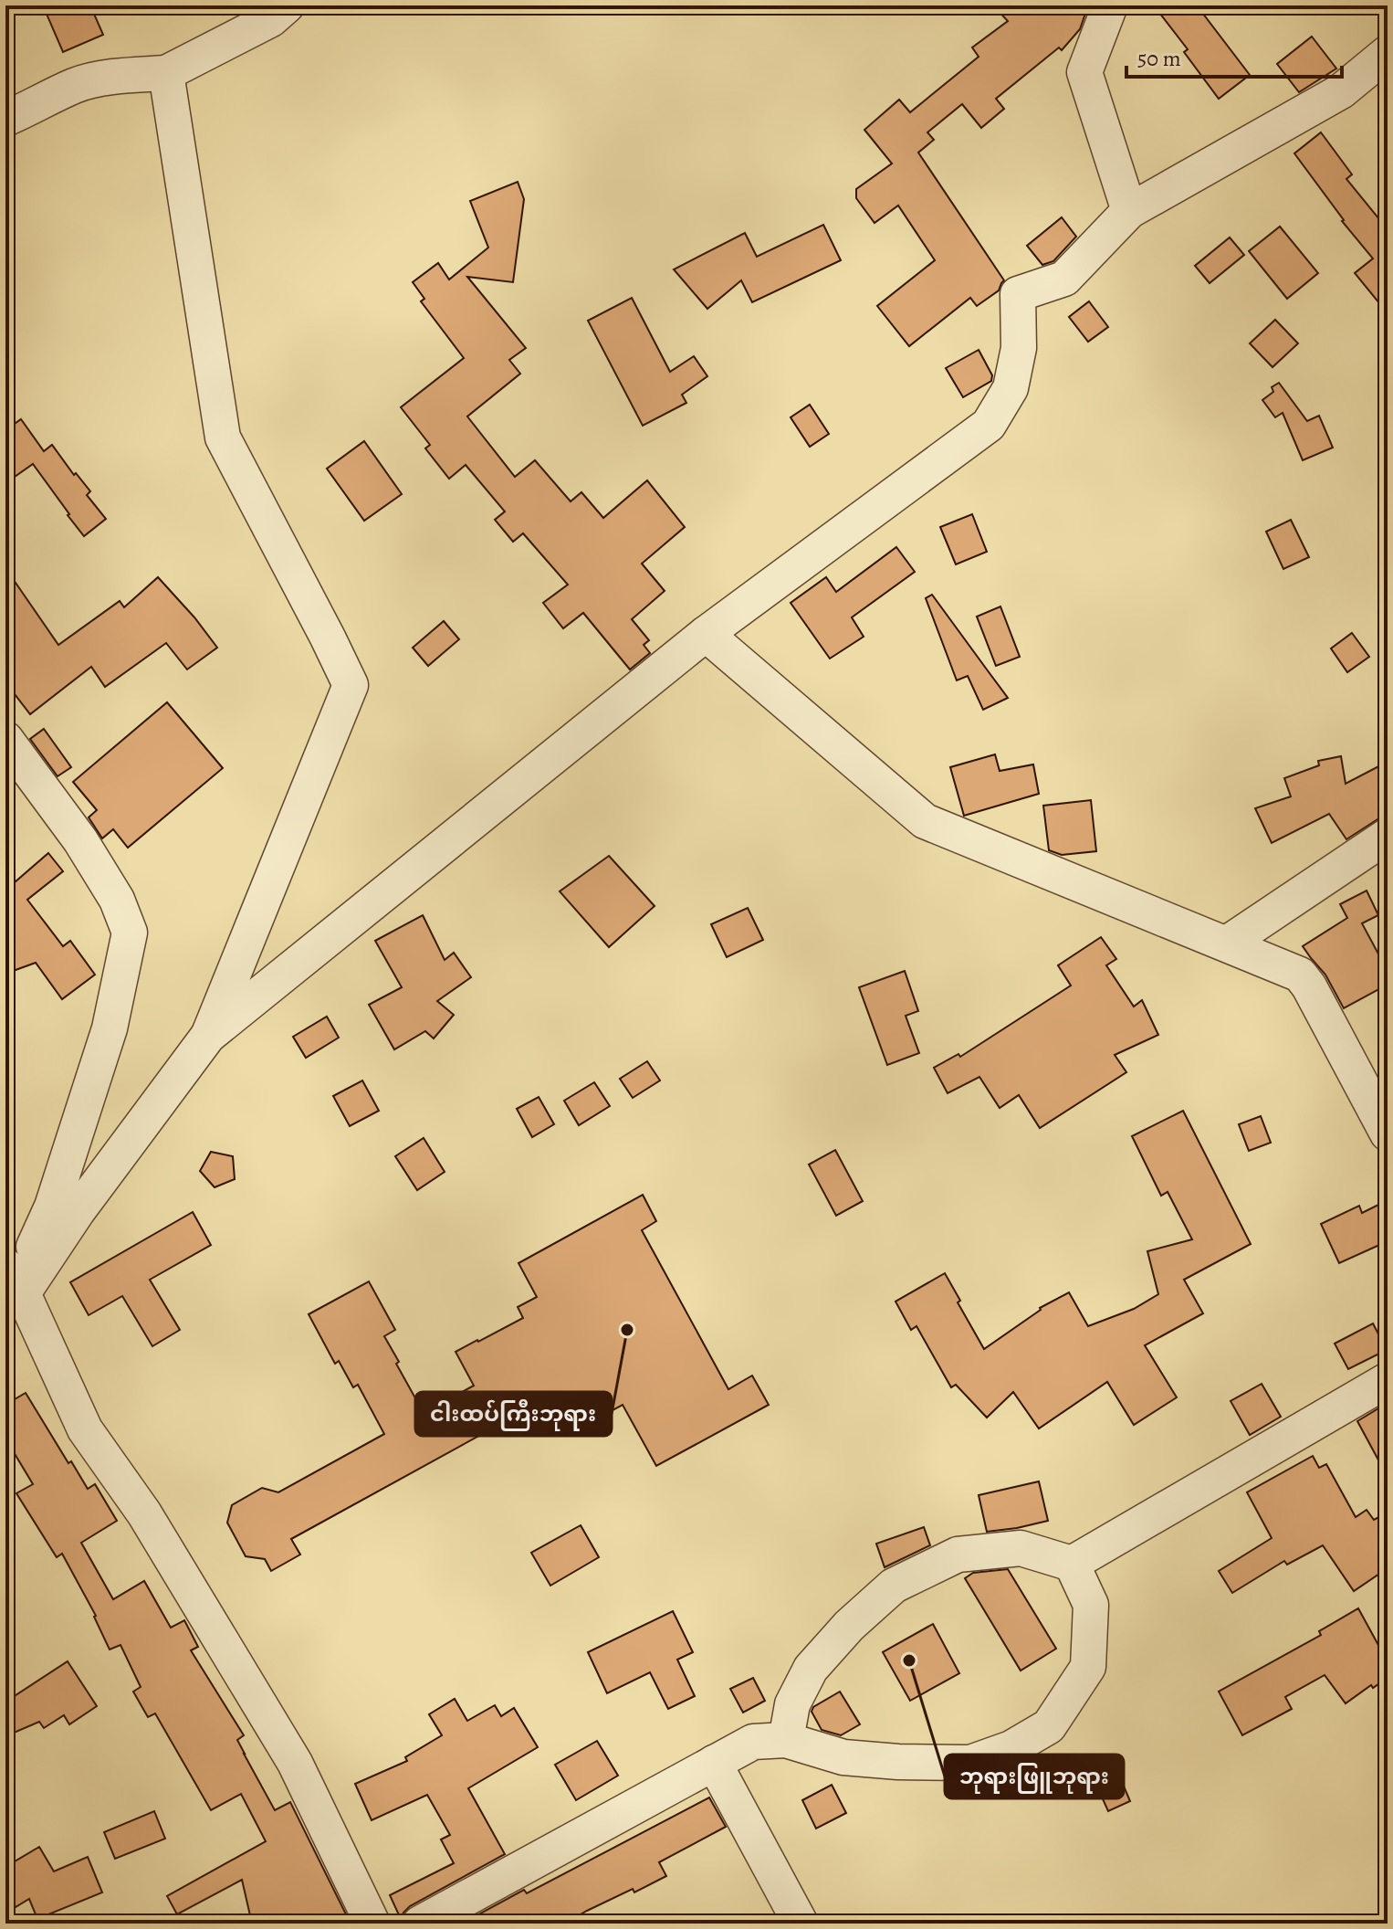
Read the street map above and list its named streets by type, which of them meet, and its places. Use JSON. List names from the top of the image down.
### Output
{
  "places": ["ငါးထပ်ကြီးဘုရား", "ဘုရားဖြူဘုရား"],
  "scale_bar": "50 m"
}
